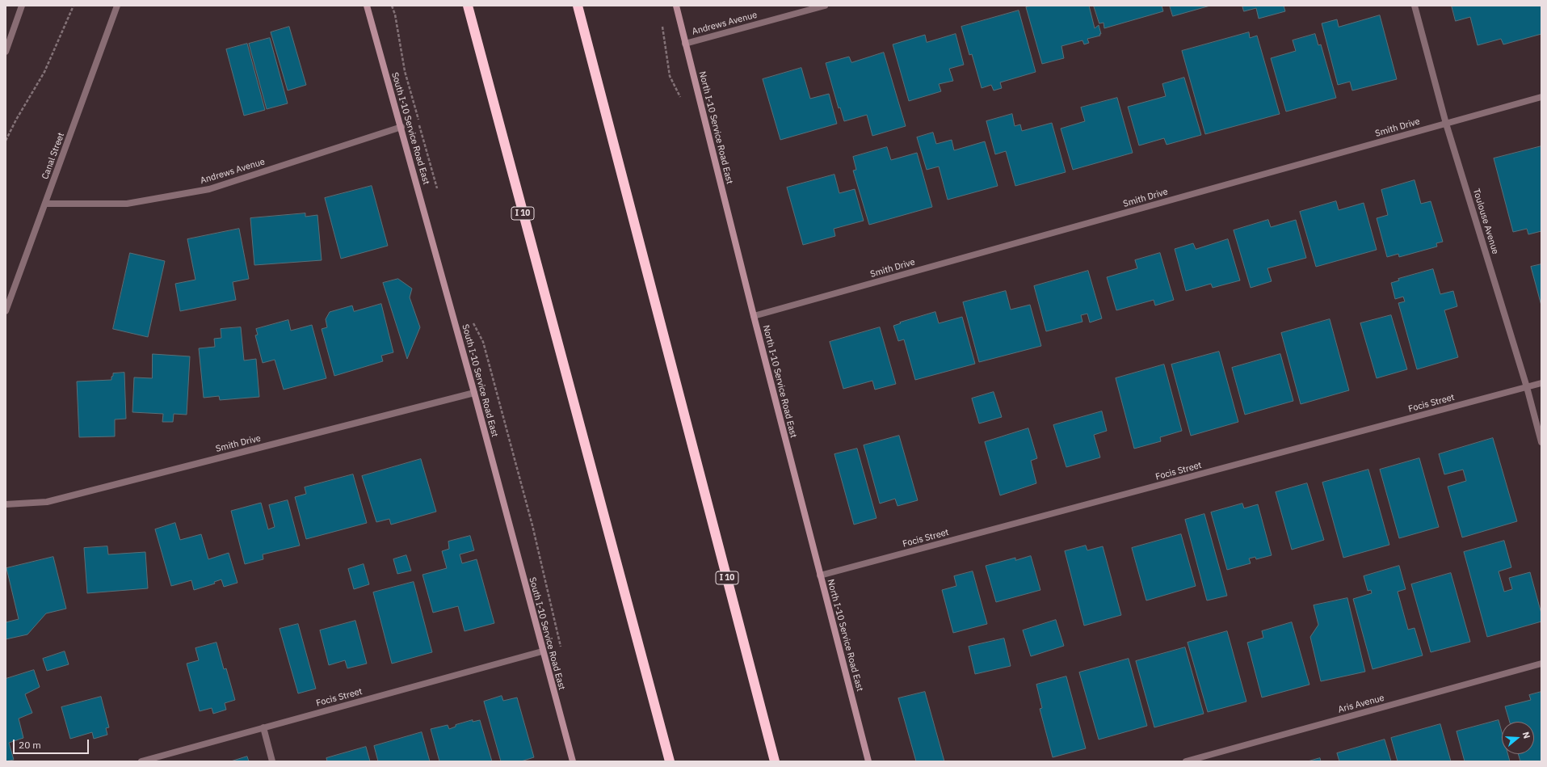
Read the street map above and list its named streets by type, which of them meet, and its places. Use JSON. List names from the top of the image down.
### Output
{
  "streets": {
    "highway": ["I 10"],
    "street": [
      "Andrews Avenue",
      "North I-10 Service Road East",
      "Smith Drive",
      "South I-10 Service Road East",
      "Canal Street",
      "Toulouse Avenue",
      "Focis Street",
      "Aris Avenue"
    ]
  },
  "crossings": [
    ["Andrews Avenue", "North I-10 Service Road East"],
    ["Andrews Avenue", "South I-10 Service Road East"],
    ["Andrews Avenue", "Canal Street"],
    ["North I-10 Service Road East", "Smith Drive"],
    ["North I-10 Service Road East", "Focis Street"],
    ["Smith Drive", "South I-10 Service Road East"],
    ["Smith Drive", "Toulouse Avenue"],
    ["South I-10 Service Road East", "Focis Street"],
    ["Toulouse Avenue", "Focis Street"]
  ],
  "scale_bar": "20 m",
  "north": "right"
}
